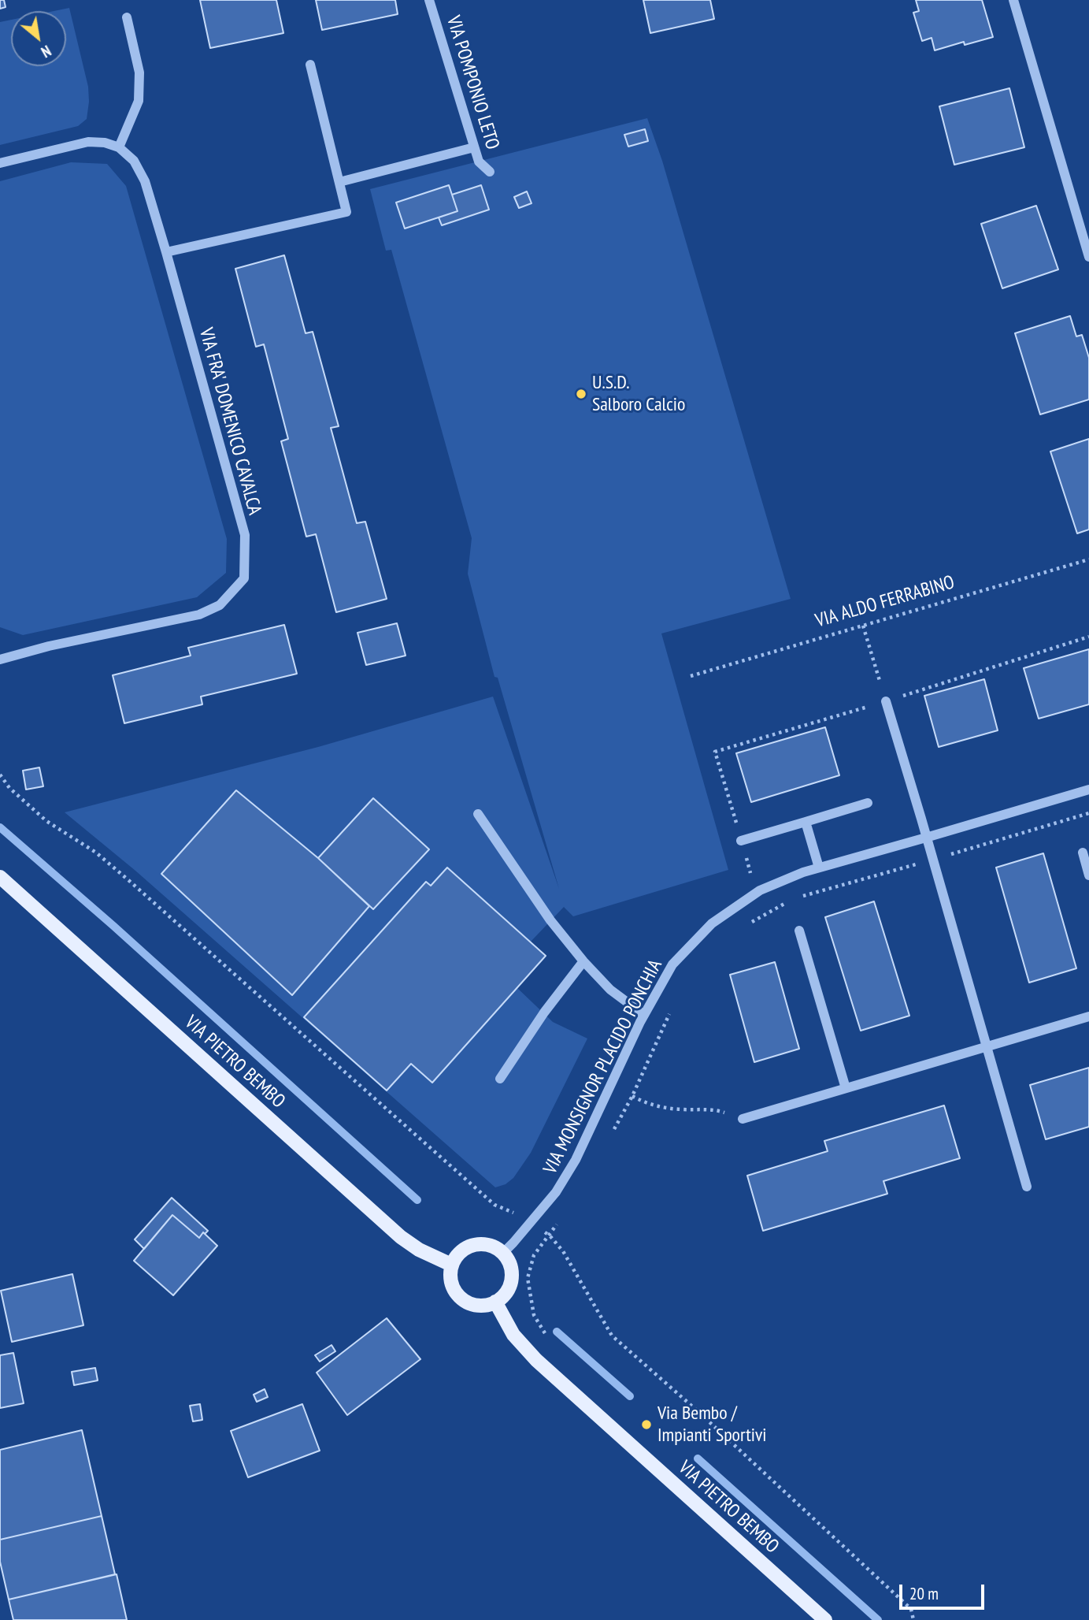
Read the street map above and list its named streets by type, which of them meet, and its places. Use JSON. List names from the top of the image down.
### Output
{
  "streets": {
    "main road": ["VIA PIETRO BEMBO"],
    "street": ["VIA POMPONIO LETO", "VIA FRA' DOMENICO CAVALCA", "VIA MONSIGNOR PLACIDO PONCHIA"],
    "path": ["VIA ALDO FERRABINO"]
  },
  "crossings": [
    ["VIA PIETRO BEMBO", "VIA MONSIGNOR PLACIDO PONCHIA"]
  ],
  "places": ["U.S.D. Salboro Calcio", "Via Bembo / Impianti Sportivi"],
  "scale_bar": "20 m",
  "north": "bottom right"
}
